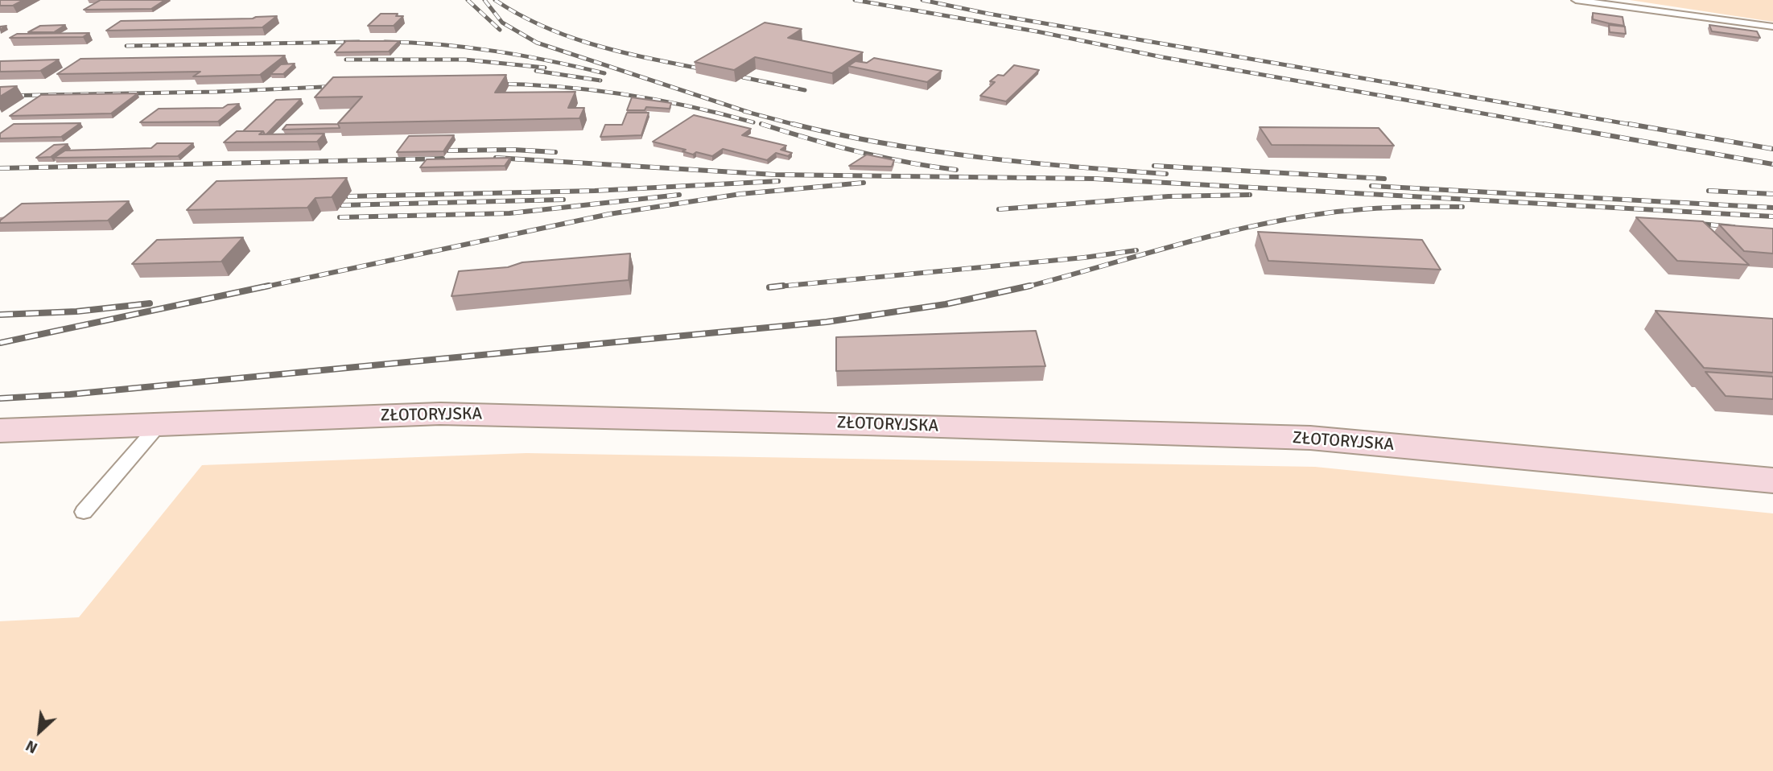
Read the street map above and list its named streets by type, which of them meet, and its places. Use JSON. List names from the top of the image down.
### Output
{
  "streets": {
    "main road": ["ZŁOTORYJSKA"]
  },
  "north": "bottom left"
}
